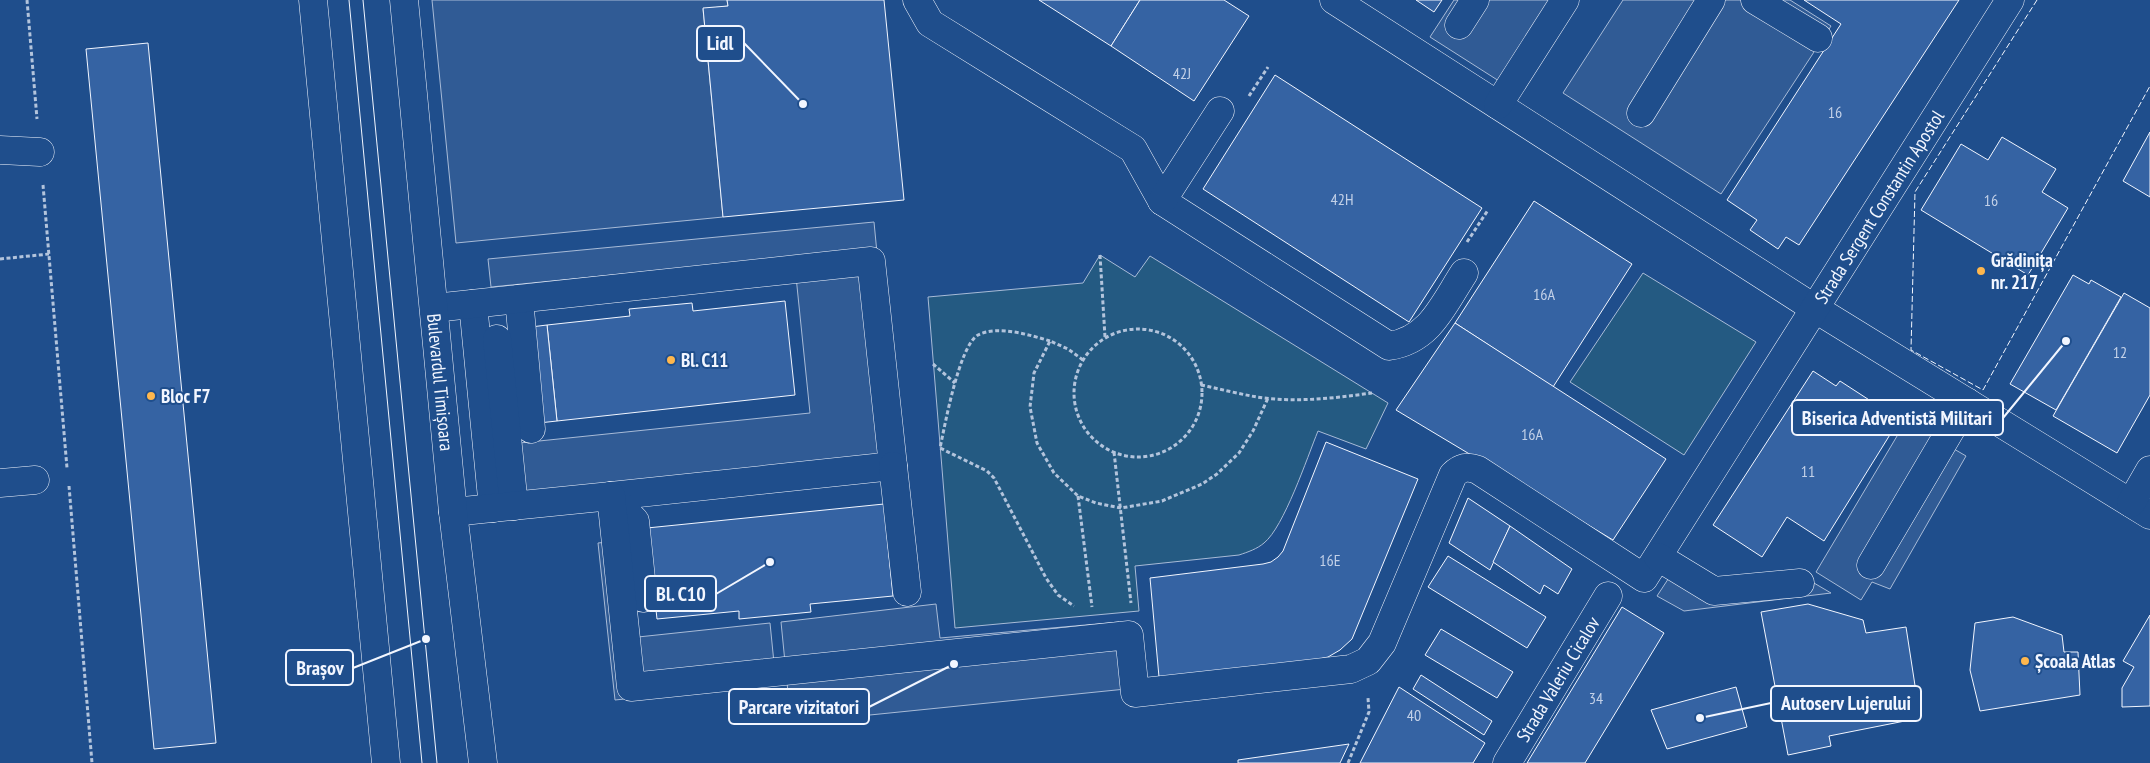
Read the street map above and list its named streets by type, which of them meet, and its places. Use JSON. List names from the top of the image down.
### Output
{
  "streets": {
    "street": ["Strada Sergent Constantin Apostol", "Bulevardul Timișoara", "Strada Valeriu Cicalov"]
  },
  "places": [
    "Lidl",
    "Grădinița nr. 217",
    "Biserica Adventistă Militari",
    "Bl. C11",
    "Bloc F7",
    "Bl. C10",
    "Brașov",
    "Școala Atlas",
    "Parcare vizitatori",
    "Autoserv Lujerului"
  ],
  "house_numbers": [
    "42J",
    "16",
    "42H",
    "16",
    "16A",
    "12",
    "16A",
    "11",
    "16E",
    "34",
    "40"
  ]
}
